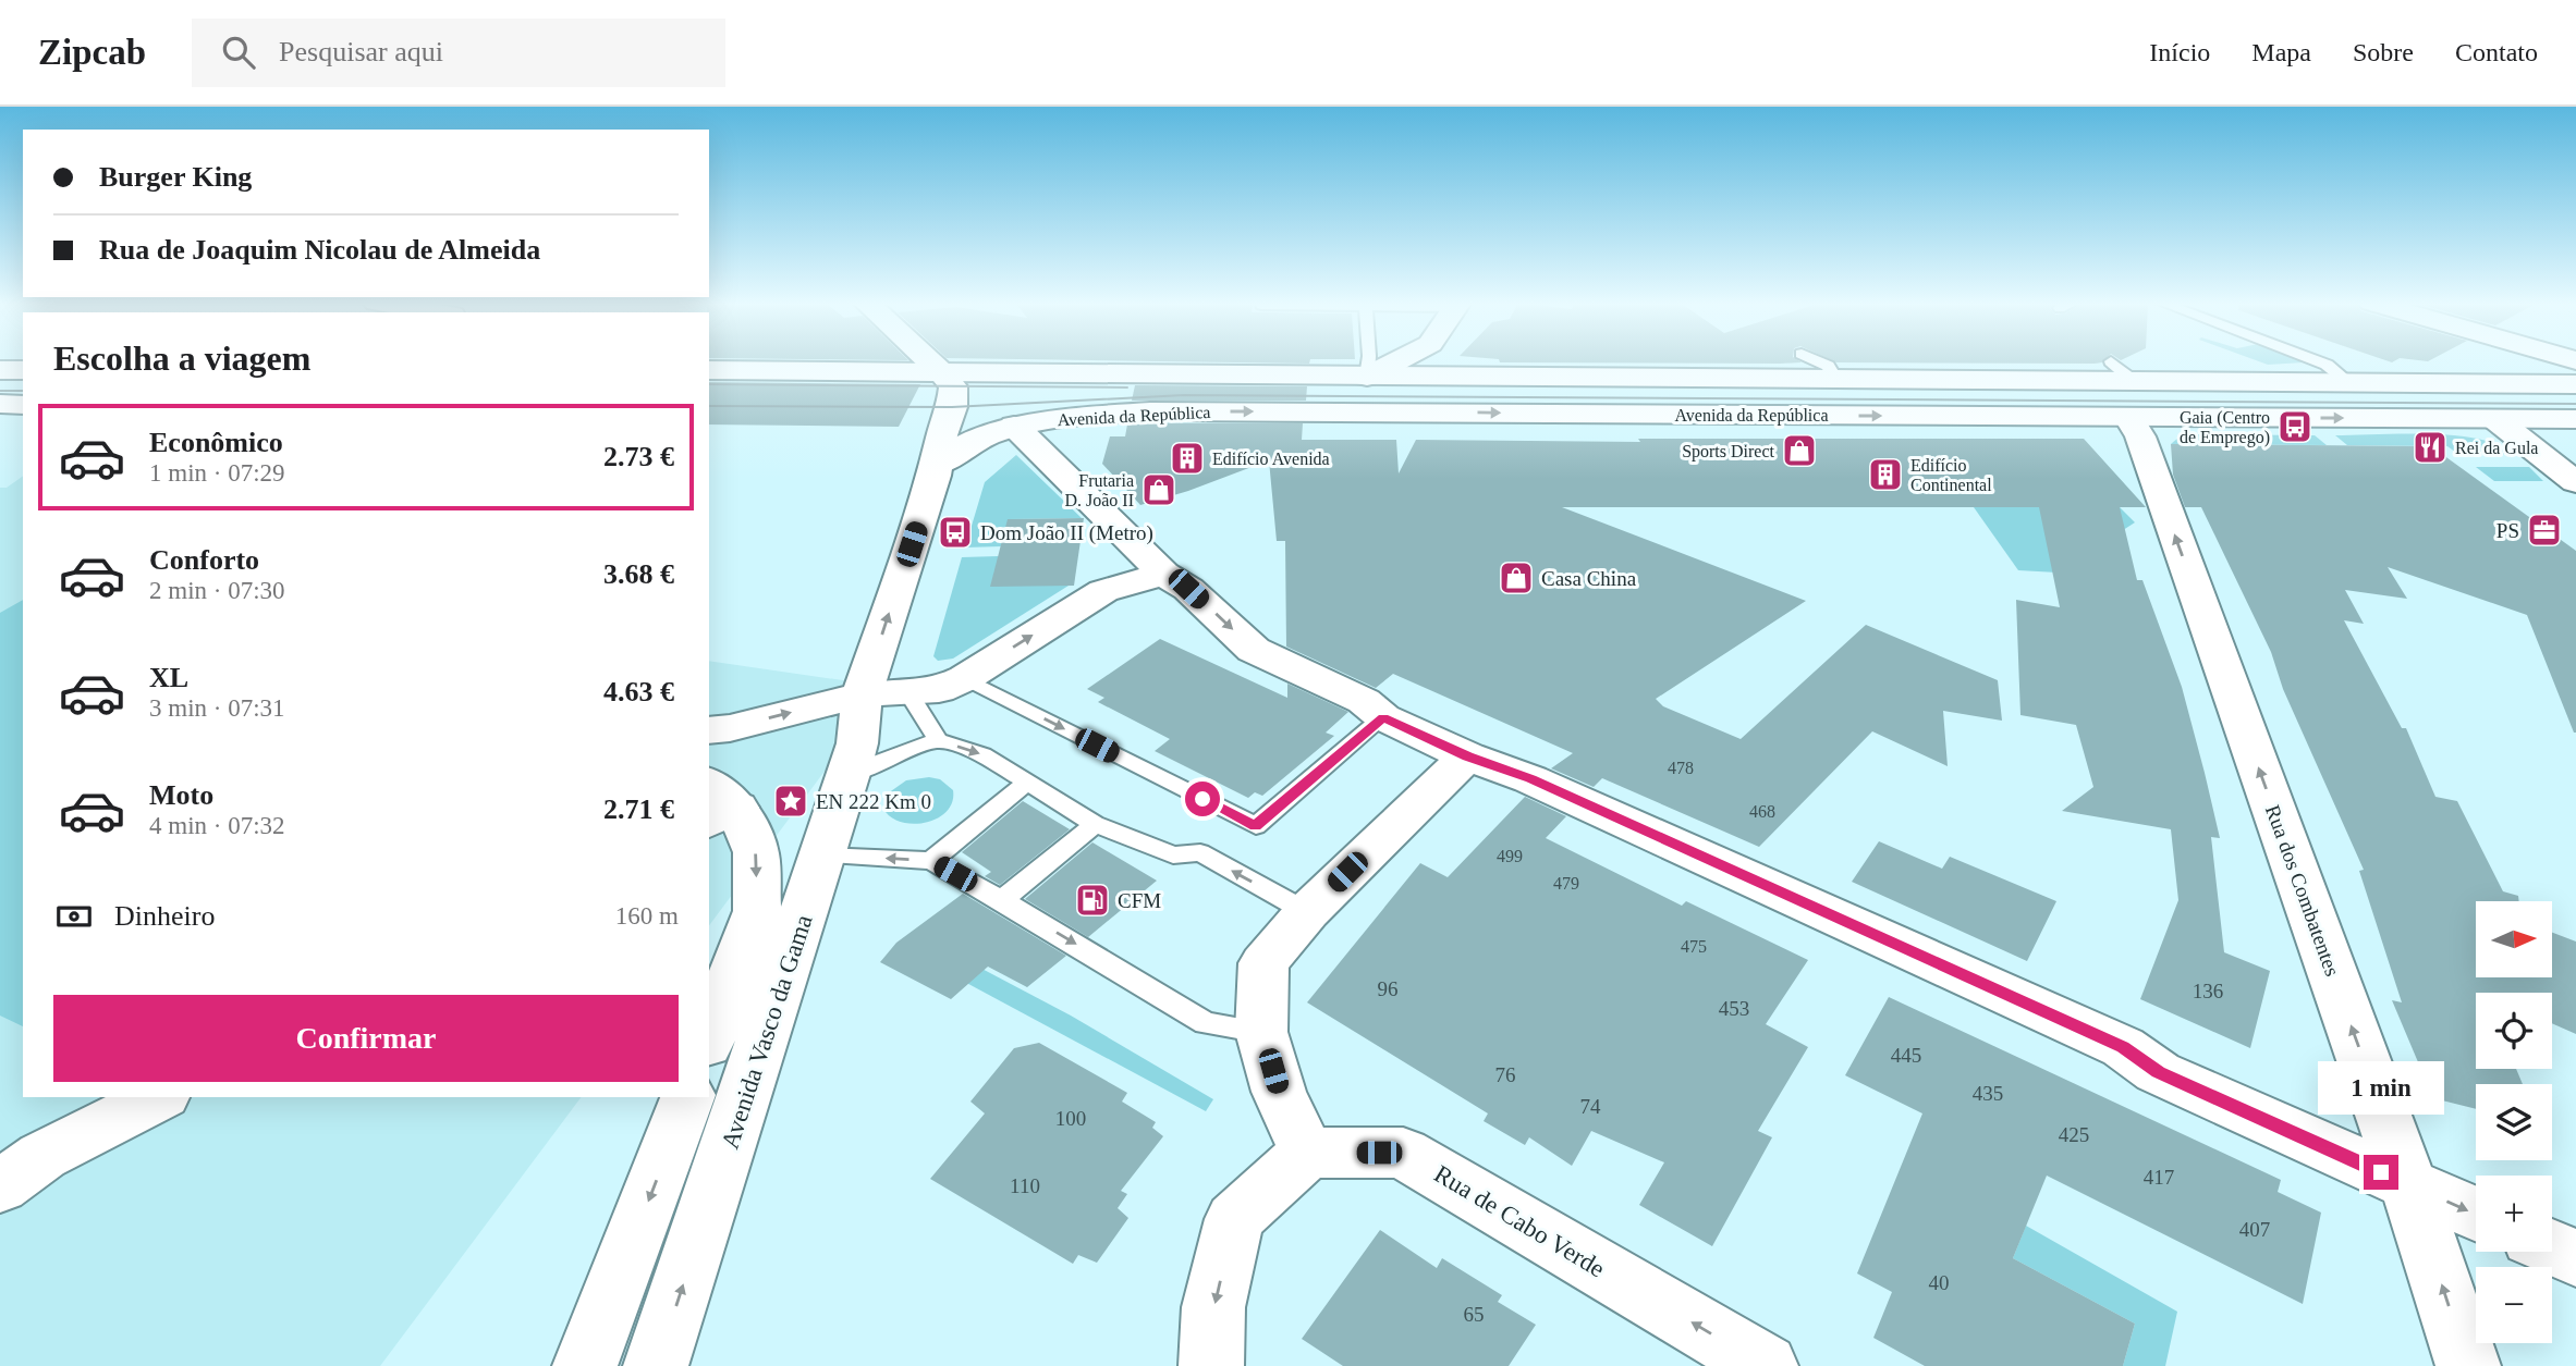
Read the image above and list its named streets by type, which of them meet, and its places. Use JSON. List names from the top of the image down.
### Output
{
  "streets": {
    "main road": [
      "Avenida da República",
      "Rua dos Combatentes",
      "Avenida Vasco da Gama",
      "Rua de Cabo Verde"
    ]
  },
  "crossings": [
    ["Avenida da República", "Rua dos Combatentes"],
    ["Avenida da República", "Avenida Vasco da Gama"]
  ],
  "one_way": ["Rua dos Combatentes", "Rua de Cabo Verde"],
  "places": {
    "bus stop": ["Gaia (Centro de Emprego)", "Dom João II (Metro)"],
    "restaurant": ["Rei da Gula"],
    "shop": ["Sports Direct", "Frutaria D. João II", "Casa China"],
    "building": ["Edifício Avenida", "Edifício Continental"],
    "office": ["PS"],
    "place": ["EN 222 Km 0"],
    "fuel station": ["CFM"]
  },
  "house_numbers": [
    "478",
    "468",
    "499",
    "479",
    "475",
    "96",
    "136",
    "453",
    "445",
    "76",
    "435",
    "74",
    "100",
    "425",
    "417",
    "110",
    "407",
    "40",
    "65"
  ],
  "north": "right",
  "page": {
    "header": "Zipcab",
    "search": "Pesquisar aqui",
    "nav": [
      "Início",
      "Mapa",
      "Sobre",
      "Contato"
    ],
    "banner": ["Burger King", "Rua de Joaquim Nicolau de Almeida"],
    "heading": "Escolha a viagem",
    "list": [
      {
        "name": "Econômico",
        "note": "1 min · 07:29",
        "value": "2.73 €"
      },
      {
        "name": "Conforto",
        "note": "2 min · 07:30",
        "value": "3.68 €"
      },
      {
        "name": "XL",
        "note": "3 min · 07:31",
        "value": "4.63 €"
      },
      {
        "name": "Moto",
        "note": "4 min · 07:32",
        "value": "2.71 €"
      }
    ],
    "pay": ["Dinheiro", "160 m"],
    "map_buttons": ["+", "−"],
    "buttons": "Confirmar",
    "bubble": "1 min"
  }
}
